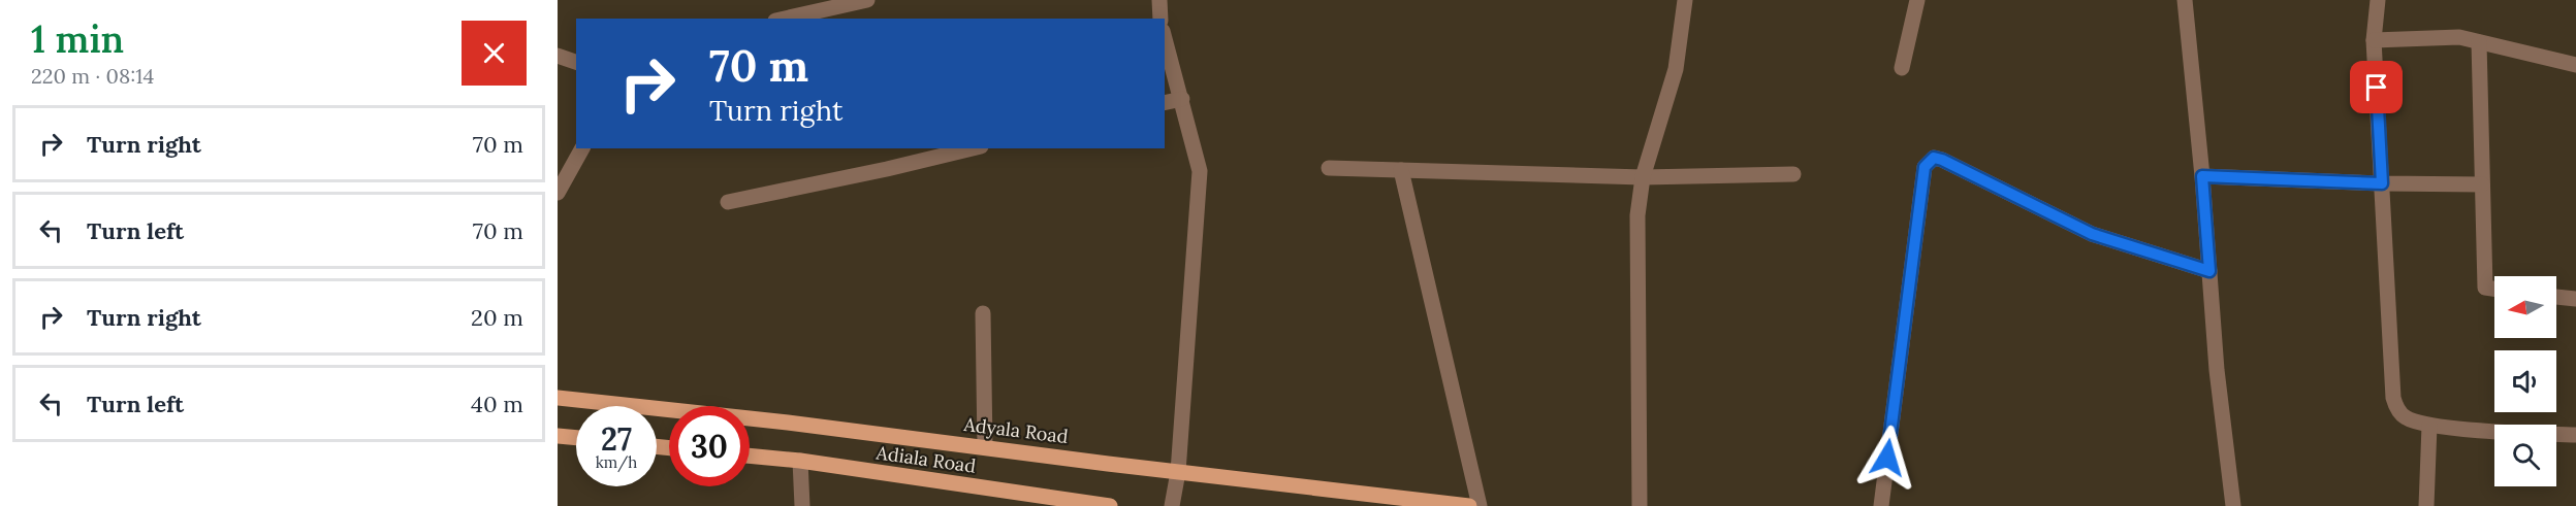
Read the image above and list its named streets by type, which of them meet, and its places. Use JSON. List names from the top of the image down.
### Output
{
  "streets": {
    "main road": ["Adyala Road", "Adiala Road"]
  },
  "north": "left",
  "page": {
    "heading": ["1 min", "220 m · 08:14"],
    "turn": ["70 m", "Turn right"],
    "list": [
      {
        "name": "Turn right",
        "value": "70 m"
      },
      {
        "name": "Turn left",
        "value": "70 m"
      },
      {
        "name": "Turn right",
        "value": "20 m"
      },
      {
        "name": "Turn left",
        "value": "40 m"
      }
    ],
    "speed": "27 km/h",
    "limit": "30"
  }
}
